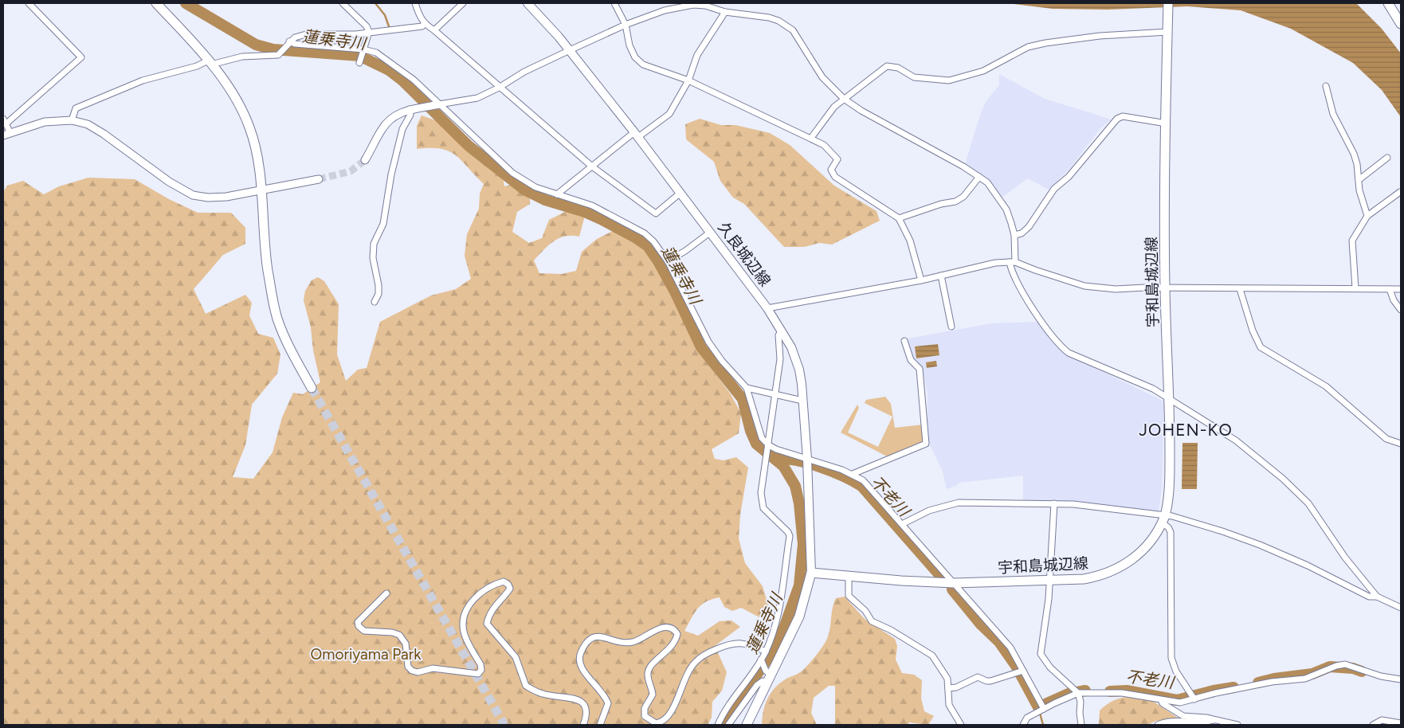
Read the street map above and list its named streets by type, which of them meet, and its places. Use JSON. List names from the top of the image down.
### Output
{
  "streets": {
    "main road": ["久良城辺線", "宇和島城辺線"]
  },
  "crossings": [
    ["久良城辺線", "宇和島城辺線"]
  ],
  "districts": ["JOHEN-KO"],
  "water": ["蓮乗寺川", "不老川"],
  "parks": ["Omoriyama Park"]
}
